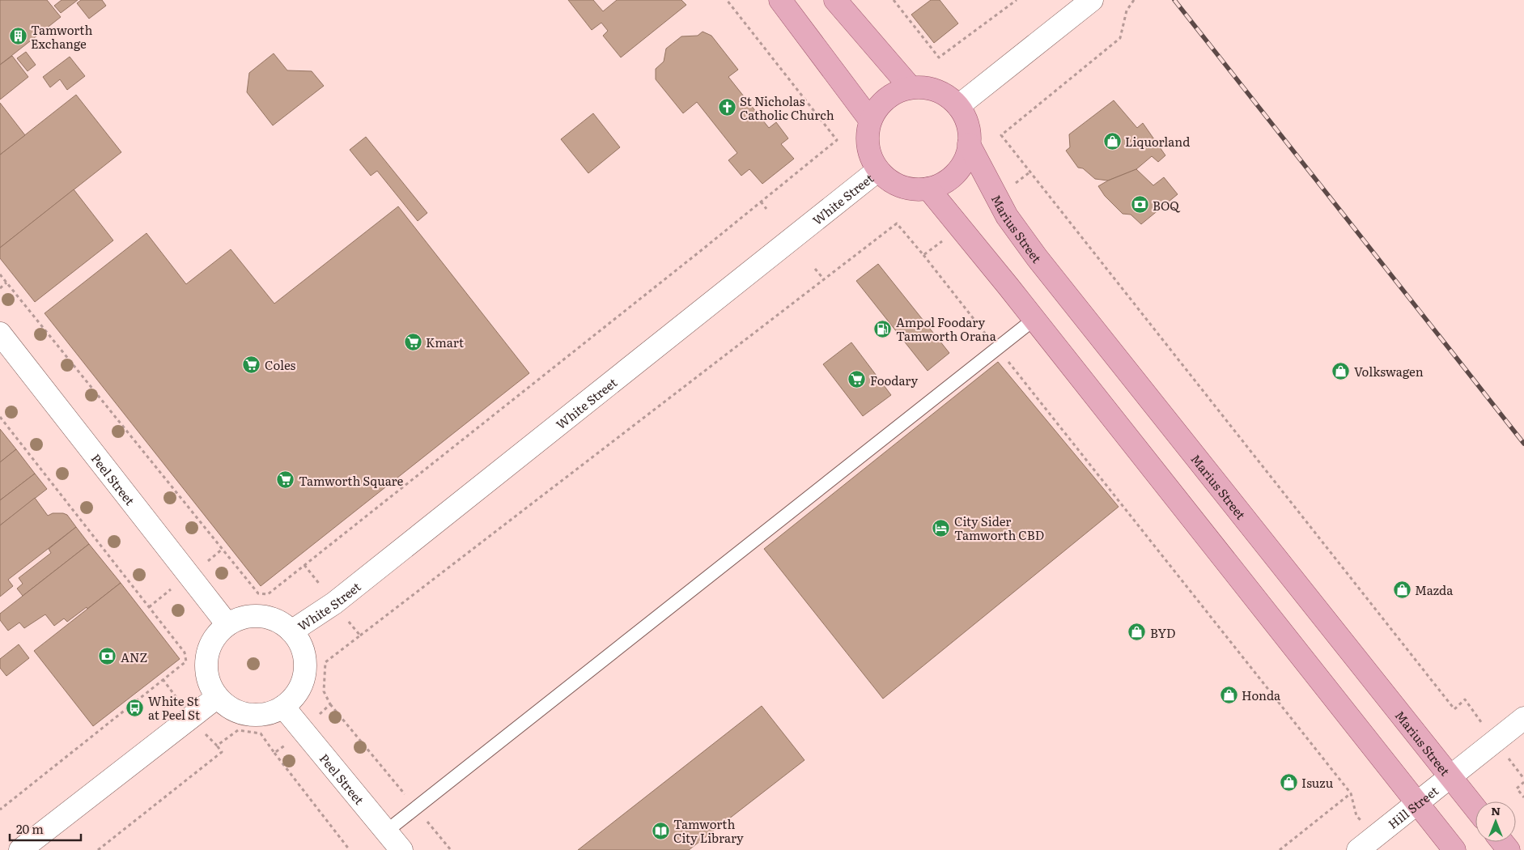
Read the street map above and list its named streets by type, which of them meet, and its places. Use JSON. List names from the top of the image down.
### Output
{
  "streets": {
    "main road": ["Marius Street"],
    "street": ["White Street", "Peel Street", "Hill Street"]
  },
  "crossings": [
    ["White Street", "Marius Street"],
    ["White Street", "Peel Street"],
    ["Marius Street", "Hill Street"]
  ],
  "places": {
    "building": ["Tamworth Exchange"],
    "church": ["St Nicholas Catholic Church"],
    "shop": [
      "Liquorland",
      "Volkswagen",
      "Mazda",
      "BYD",
      "Honda",
      "Isuzu"
    ],
    "bank": ["BOQ", "ANZ"],
    "fuel station": ["Ampol Foodary Tamworth Orana"],
    "supermarket": [
      "Kmart",
      "Coles",
      "Foodary",
      "Tamworth Square"
    ],
    "hotel": ["City Sider Tamworth CBD"],
    "bus stop": ["White St at Peel St"],
    "library": ["Tamworth City Library"]
  },
  "scale_bar": "20 m",
  "north": "top"
}
